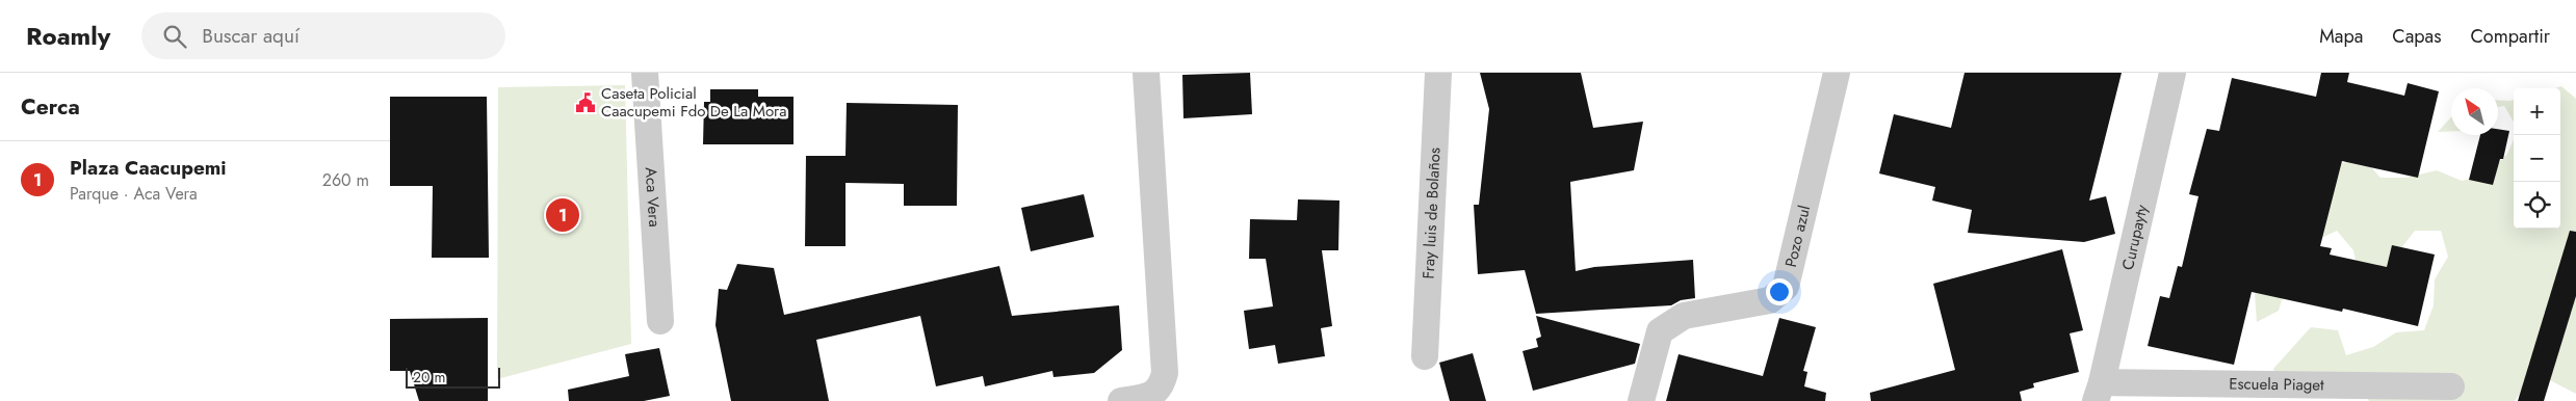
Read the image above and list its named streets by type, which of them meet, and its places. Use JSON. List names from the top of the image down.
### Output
{
  "streets": {
    "street": [
      "Aca Vera",
      "Fray luis de Bolaños",
      "Pozo azul",
      "Curupayty",
      "Escuela Piaget"
    ]
  },
  "crossings": [
    ["Curupayty", "Escuela Piaget"]
  ],
  "places": {
    "public building": ["Caseta Policial Caacupemi Fdo De La Mora"]
  },
  "scale_bar": "20 m",
  "north": "top left",
  "page": {
    "header": "Roamly",
    "search": "Buscar aquí",
    "nav": ["Mapa", "Capas", "Compartir"],
    "heading": "Cerca",
    "map_buttons": ["+", "−"],
    "list": [
      {
        "mark": "1",
        "name": "Plaza Caacupemi",
        "note": "Parque · Aca Vera",
        "value": "260 m"
      }
    ],
    "pins": "1",
    "scale": "20 m"
  }
}
